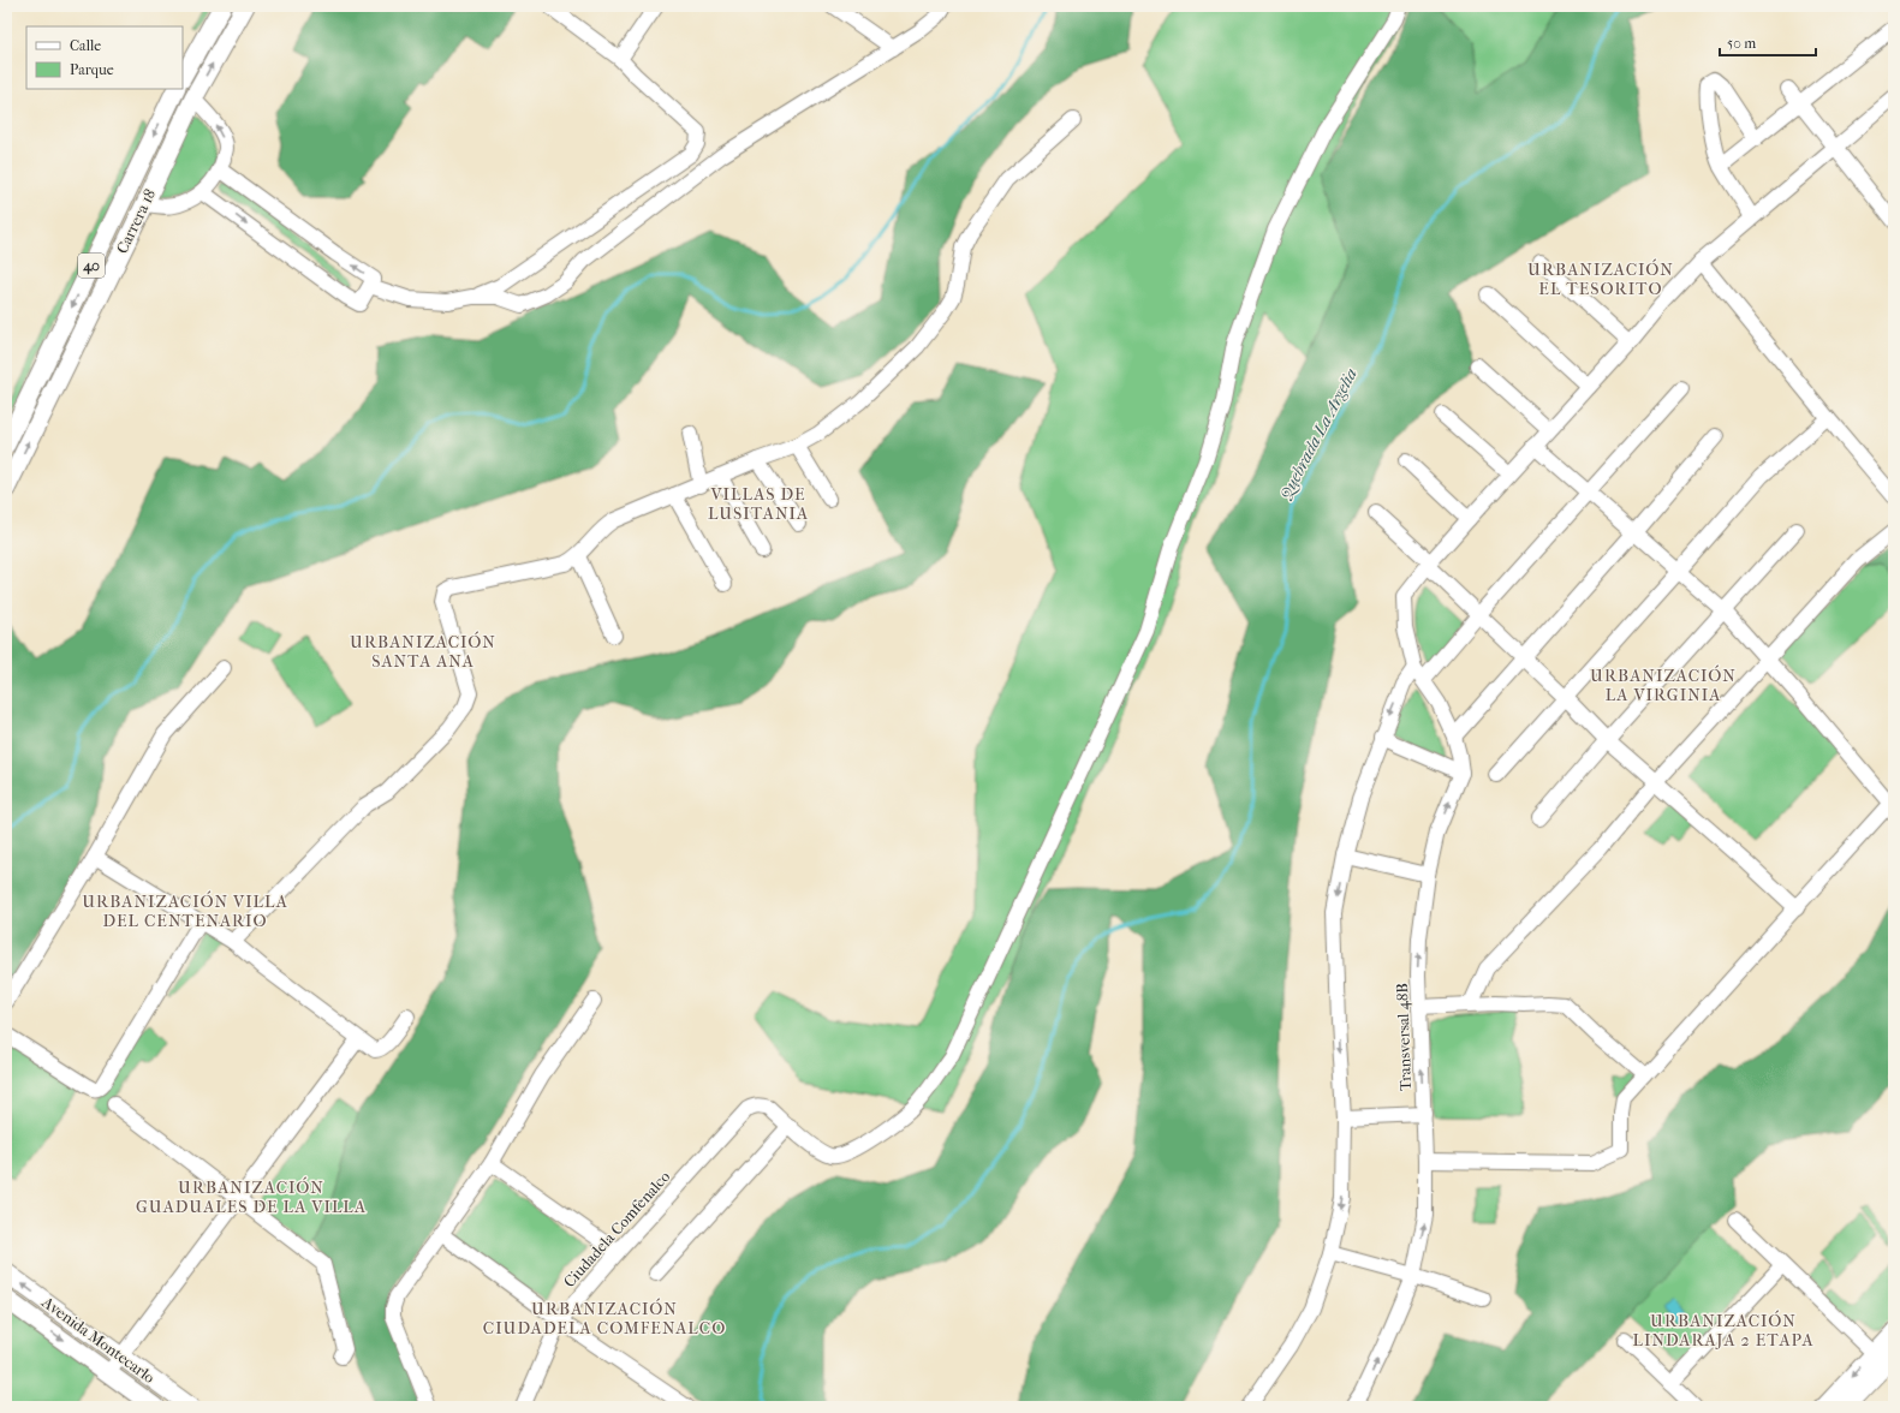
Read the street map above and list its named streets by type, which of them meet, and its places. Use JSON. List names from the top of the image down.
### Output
{
  "streets": {
    "main road": ["Carrera 18", "40", "Avenida Montecarlo"],
    "street": ["Transversal 48B", "Ciudadela Comfenalco"]
  },
  "districts": [
    "URBANIZACIÓN EL TESORITO",
    "VILLAS DE LUSITANIA",
    "URBANIZACIÓN SANTA ANA",
    "URBANIZACIÓN LA VIRGINIA",
    "URBANIZACIÓN VILLA DEL CENTENARIO",
    "URBANIZACIÓN GUADUALES DE LA VILLA",
    "URBANIZACIÓN CIUDADELA COMFENALCO",
    "URBANIZACIÓN LINDARAJA 2 ETAPA"
  ],
  "water": ["Quebrada La Argelia"],
  "legend": ["Calle", "Parque"],
  "scale_bar": "50 m"
}
